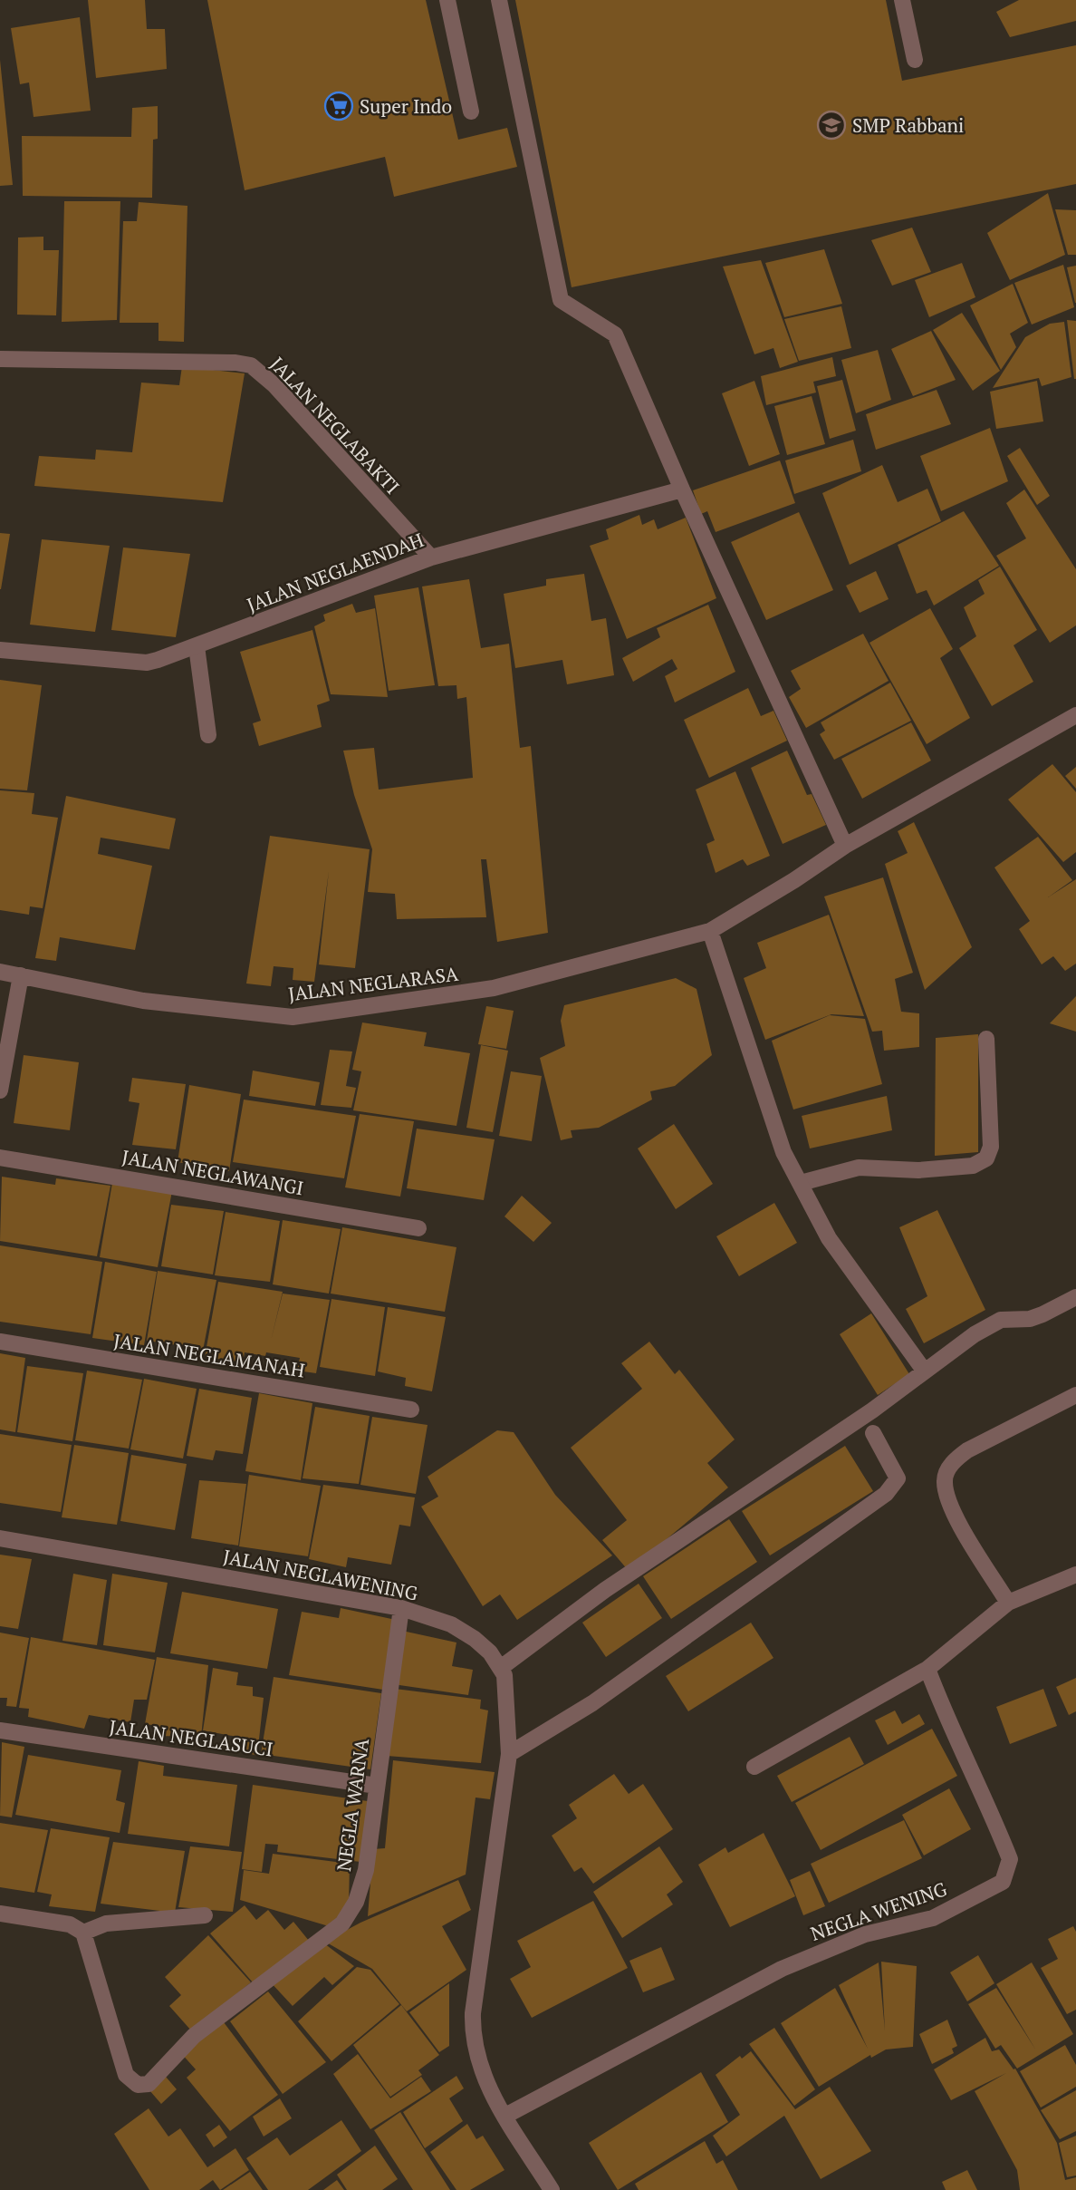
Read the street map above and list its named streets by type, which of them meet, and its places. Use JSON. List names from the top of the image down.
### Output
{
  "streets": {
    "street": [
      "JALAN NEGLABAKTI",
      "JALAN NEGLAENDAH",
      "JALAN NEGLARASA",
      "JALAN NEGLAWANGI",
      "JALAN NEGLAMANAH",
      "JALAN NEGLAWENING",
      "JALAN NEGLASUCI",
      "NEGLA WARNA",
      "NEGLA WENING"
    ]
  },
  "crossings": [
    ["JALAN NEGLABAKTI", "JALAN NEGLAENDAH"],
    ["JALAN NEGLAWENING", "NEGLA WARNA"],
    ["JALAN NEGLASUCI", "NEGLA WARNA"]
  ],
  "places": {
    "supermarket": ["Super Indo"],
    "school or university": ["SMP Rabbani"]
  }
}
